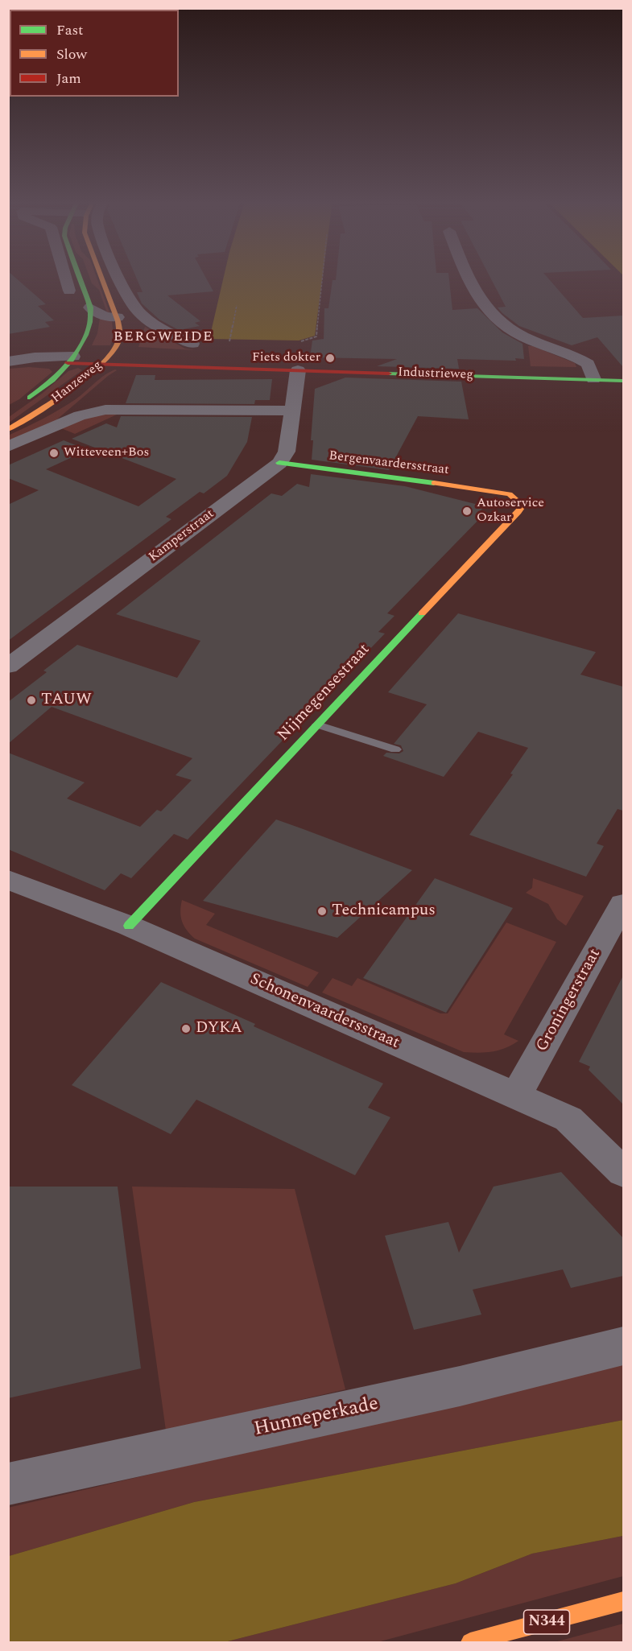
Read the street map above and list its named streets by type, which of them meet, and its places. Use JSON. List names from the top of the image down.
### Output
{
  "streets": {
    "main road": [
      "Industrieweg",
      "Hanzeweg",
      "Bergenvaardersstraat",
      "Nijmegensestraat",
      "N344"
    ],
    "street": [
      "Kamperstraat",
      "Groningerstraat",
      "Schonenvaardersstraat",
      "Hunneperkade"
    ]
  },
  "crossings": [
    ["Industrieweg", "Hanzeweg"],
    ["Bergenvaardersstraat", "Kamperstraat"],
    ["Bergenvaardersstraat", "Nijmegensestraat"],
    ["Nijmegensestraat", "Schonenvaardersstraat"],
    ["Groningerstraat", "Schonenvaardersstraat"]
  ],
  "districts": ["BERGWEIDE"],
  "places": [
    "Fiets dokter",
    "Witteveen+Bos",
    "Autoservice Ozkar",
    "TAUW",
    "Technicampus",
    "DYKA"
  ],
  "legend": ["Fast", "Slow", "Jam"]
}
